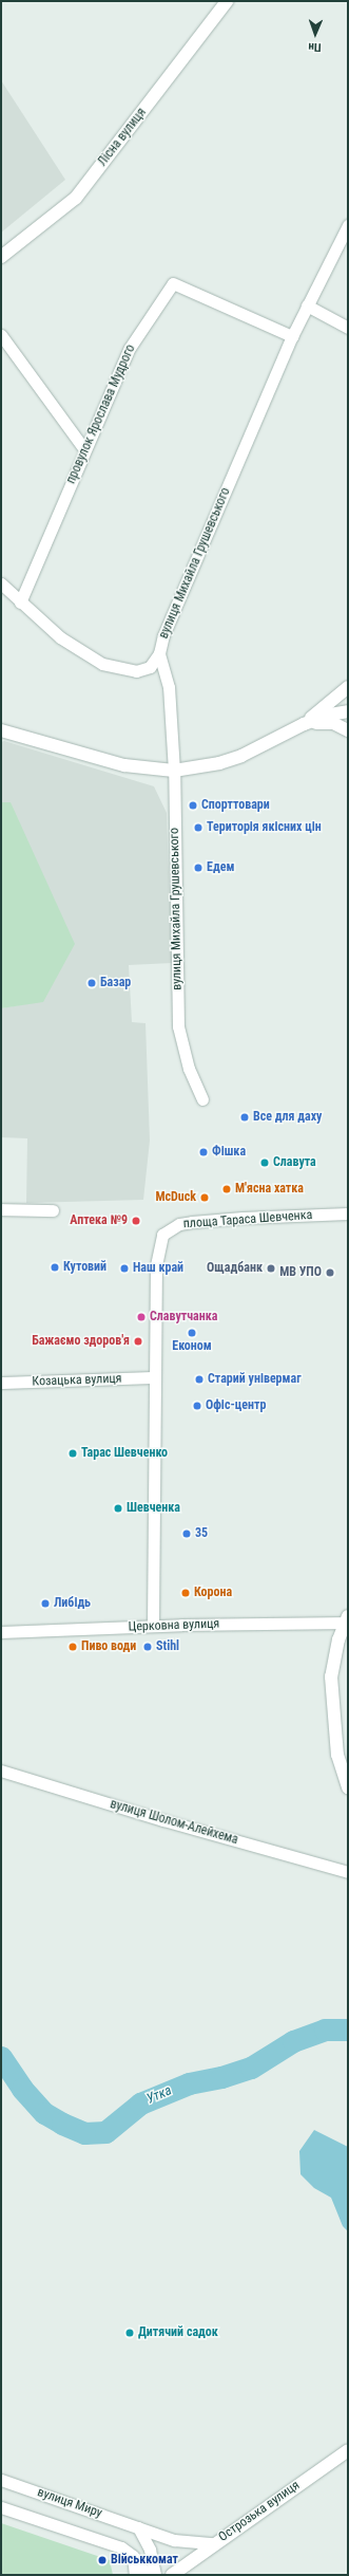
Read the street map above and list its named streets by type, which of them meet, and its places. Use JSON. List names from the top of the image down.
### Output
{
  "streets": {
    "main road": ["Лісна вулиця", "Острозька вулиця"],
    "street": [
      "провулок Ярослава Мудрого",
      "вулиця Михайла Грушевського",
      "площа Тараса Шевченка",
      "Козацька вулиця",
      "Церковна вулиця",
      "вулиця Шолом-Алейхема",
      "вулиця Миру"
    ]
  },
  "crossings": [
    ["провулок Ярослава Мудрого", "вулиця Михайла Грушевського"],
    ["площа Тараса Шевченка", "Козацька вулиця"],
    ["площа Тараса Шевченка", "Церковна вулиця"],
    ["вулиця Миру", "Острозька вулиця"]
  ],
  "water": ["Утка"],
  "places": [
    "Спорттовари",
    "Територія якісних цін",
    "Едем",
    "Базар",
    "Все для даху",
    "Фішка",
    "Славута",
    "М'ясна хатка",
    "McDuck",
    "Аптека №9",
    "Кутовий",
    "Наш край",
    "Ощадбанк",
    "МВ УПО",
    "Славутчанка",
    "Економ",
    "Бажаємо здоров'я",
    "Старий універмаг",
    "Офіс-центр",
    "Тарас Шевченко",
    "Шевченка",
    "35",
    "Корона",
    "Либідь",
    "Пиво води",
    "Stihl",
    "Дитячий садок",
    "Військкомат"
  ],
  "north": "bottom"
}
